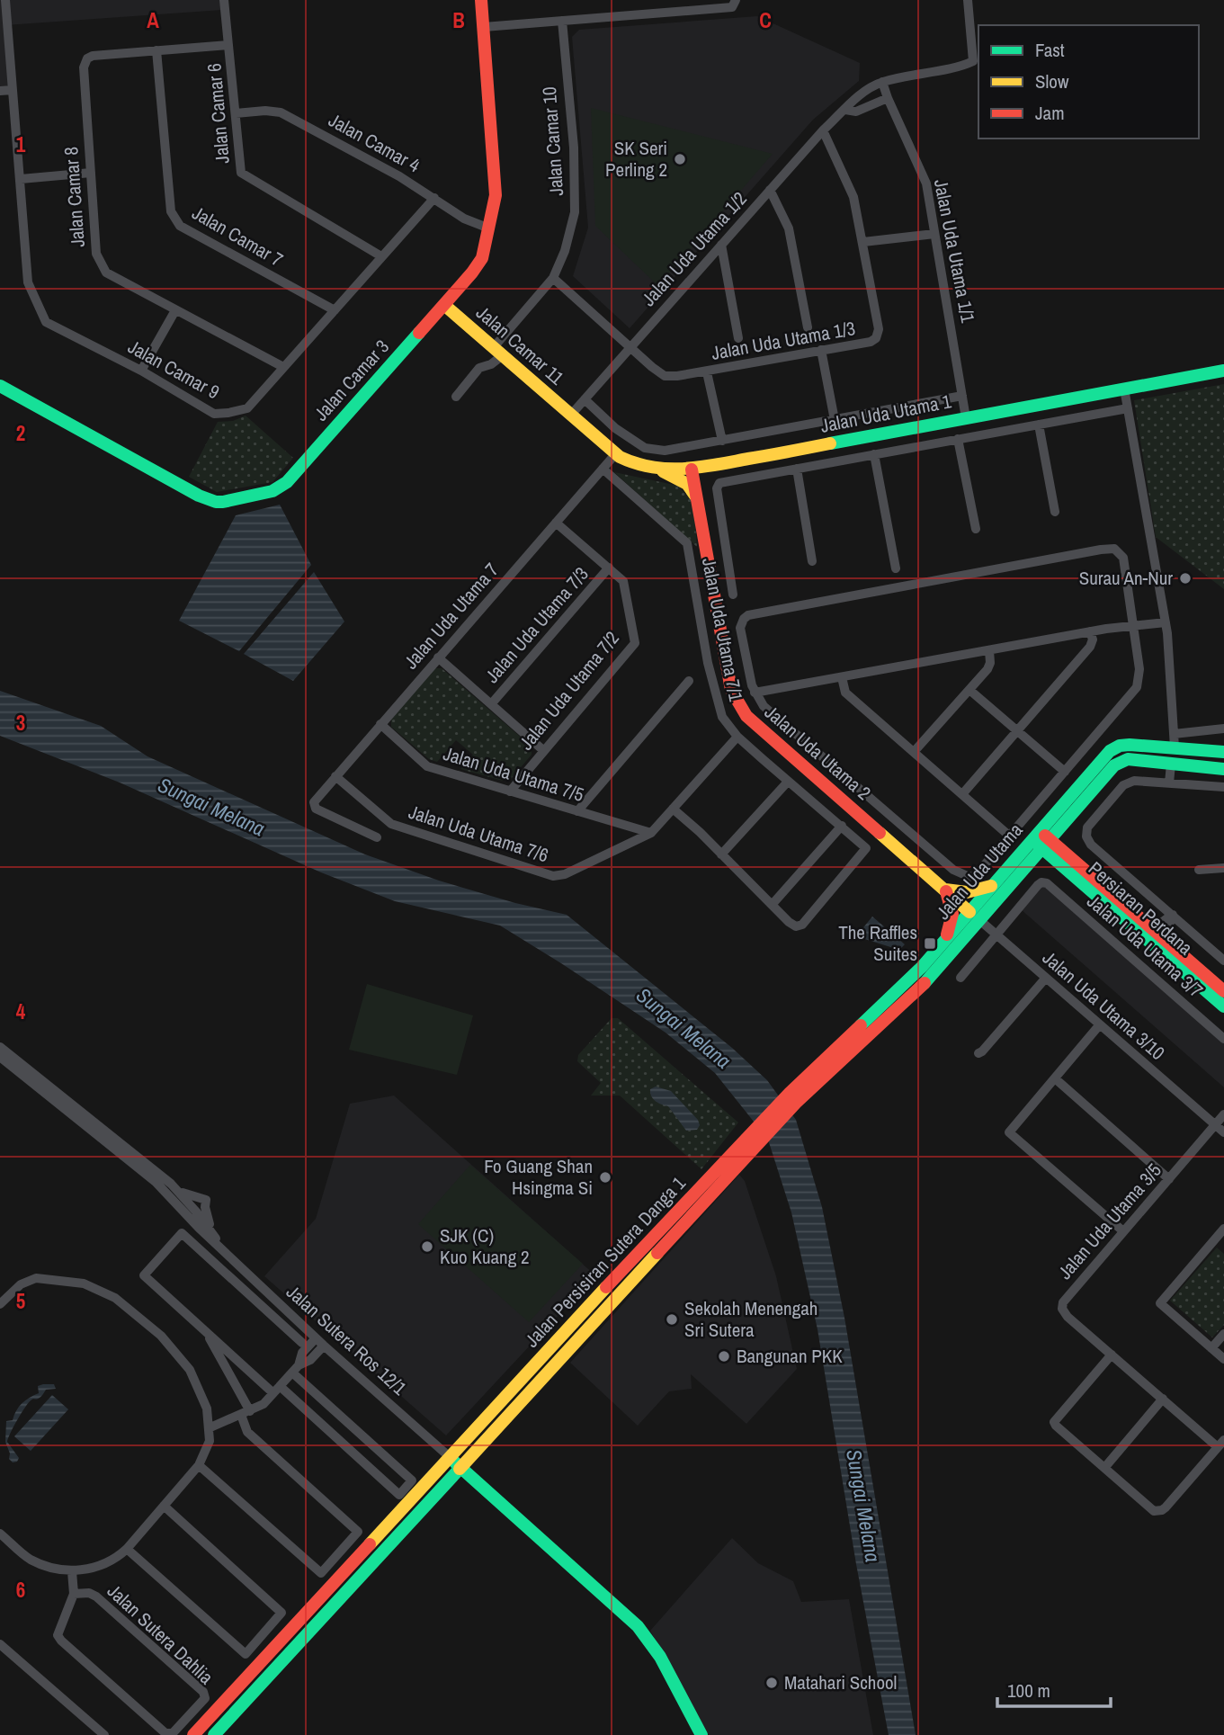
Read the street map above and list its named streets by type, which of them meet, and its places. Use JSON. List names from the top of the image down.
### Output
{
  "streets": {
    "main road": [
      "Jalan Camar 11",
      "Jalan Camar 3",
      "Jalan Uda Utama 1",
      "Jalan Uda Utama 2",
      "Jalan Uda Utama",
      "Persiaran Perdana",
      "Jalan Persisiran Sutera Danga 1"
    ],
    "street": [
      "Jalan Camar 6",
      "Jalan Camar 10",
      "Jalan Camar 4",
      "Jalan Camar 8",
      "Jalan Camar 7",
      "Jalan Uda Utama 1/2",
      "Jalan Uda Utama 1/1",
      "Jalan Uda Utama 1/3",
      "Jalan Camar 9",
      "Jalan Uda Utama 7",
      "Jalan Uda Utama 7/3",
      "Jalan Uda Utama 7/1",
      "Jalan Uda Utama 7/2",
      "Jalan Uda Utama 7/5",
      "Jalan Uda Utama 7/6",
      "Jalan Uda Utama 3/7",
      "Jalan Uda Utama 3/10",
      "Jalan Uda Utama 3/5",
      "Jalan Sutera Ros 12/1",
      "Jalan Sutera Dahlia"
    ]
  },
  "crossings": [
    ["Jalan Camar 6", "Jalan Camar 4"],
    ["Jalan Camar 6", "Jalan Camar 8"],
    ["Jalan Camar 6", "Jalan Camar 9"],
    ["Jalan Camar 10", "Jalan Uda Utama 1/3"],
    ["Jalan Camar 10", "Jalan Camar 11"],
    ["Jalan Camar 4", "Jalan Camar 9"],
    ["Jalan Camar 4", "Jalan Camar 3"],
    ["Jalan Camar 8", "Jalan Camar 7"],
    ["Jalan Camar 8", "Jalan Camar 9"],
    ["Jalan Camar 7", "Jalan Camar 9"],
    ["Jalan Uda Utama 1/2", "Jalan Uda Utama 1/1"],
    ["Jalan Uda Utama 1/2", "Jalan Uda Utama 1/3"],
    ["Jalan Uda Utama 1/2", "Jalan Camar 11"],
    ["Jalan Uda Utama 1/2", "Jalan Uda Utama 1"],
    ["Jalan Uda Utama 1/1", "Jalan Uda Utama 1"],
    ["Jalan Camar 11", "Jalan Camar 3"],
    ["Jalan Camar 11", "Jalan Uda Utama 1"],
    ["Jalan Uda Utama 1", "Jalan Uda Utama 7"],
    ["Jalan Uda Utama 1", "Jalan Uda Utama 2"],
    ["Jalan Uda Utama 7", "Jalan Uda Utama 7/1"],
    ["Jalan Uda Utama 7", "Jalan Uda Utama 7/2"],
    ["Jalan Uda Utama 7", "Jalan Uda Utama 7/5"],
    ["Jalan Uda Utama 7", "Jalan Uda Utama 7/6"],
    ["Jalan Uda Utama 7/3", "Jalan Uda Utama 7/2"],
    ["Jalan Uda Utama 7/2", "Jalan Uda Utama 7/5"],
    ["Jalan Uda Utama 2", "Jalan Uda Utama"],
    ["Jalan Uda Utama 2", "Jalan Uda Utama 3/10"],
    ["Jalan Uda Utama 7/5", "Jalan Uda Utama 7/6"],
    ["Jalan Uda Utama", "Persiaran Perdana"],
    ["Jalan Uda Utama", "Jalan Uda Utama 3/10"],
    ["Jalan Uda Utama", "Jalan Persisiran Sutera Danga 1"],
    ["Jalan Uda Utama 3/7", "Jalan Uda Utama 3/10"],
    ["Jalan Uda Utama 3/10", "Jalan Uda Utama 3/5"],
    ["Jalan Persisiran Sutera Danga 1", "Jalan Sutera Ros 12/1"]
  ],
  "water": ["Sungai Melana"],
  "places": {
    "other": [
      "SK Seri Perling 2",
      "Surau An-Nur",
      "Fo Guang Shan Hsingma Si",
      "SJK (C) Kuo Kuang 2",
      "Sekolah Menengah Sri Sutera",
      "Bangunan PKK",
      "Matahari School"
    ],
    "transit": ["The Raffles Suites"]
  },
  "legend": ["Fast", "Slow", "Jam"],
  "scale_bar": "100 m",
  "grid": {
    "columns": ["A", "B", "C"],
    "rows": [
      "1",
      "2",
      "3",
      "4",
      "5",
      "6"
    ]
  }
}
